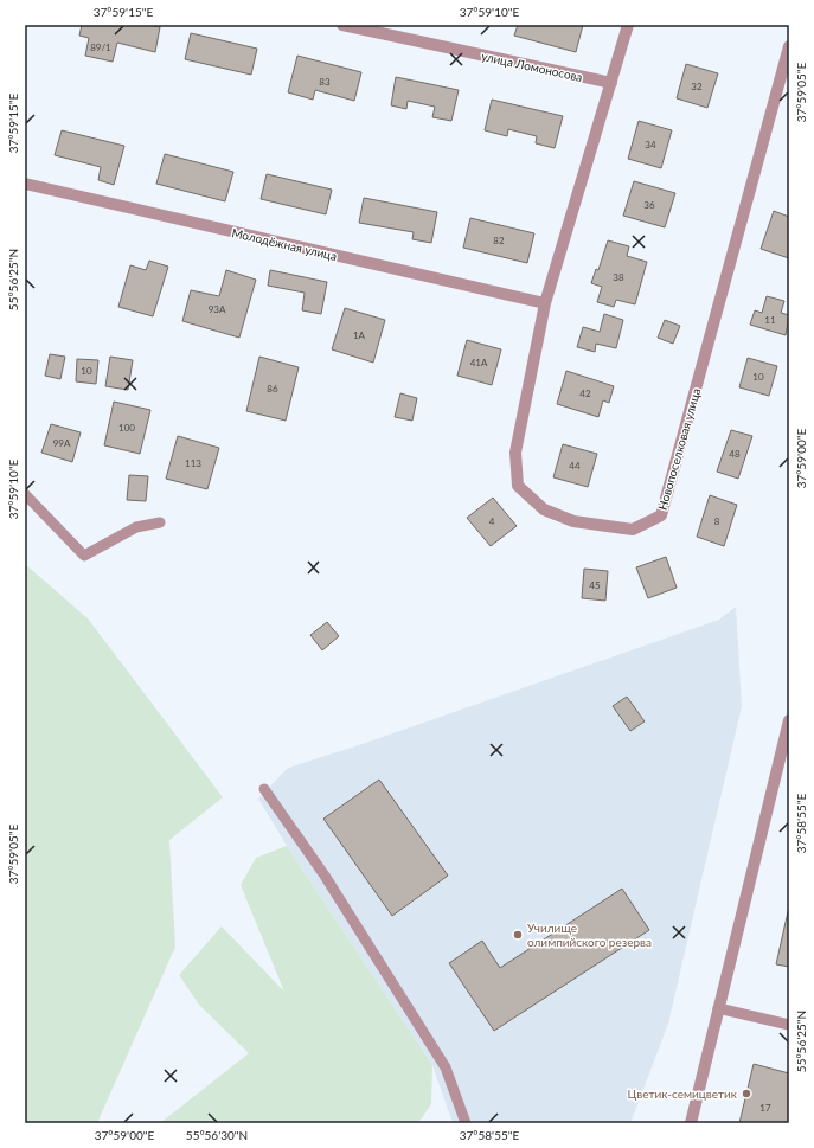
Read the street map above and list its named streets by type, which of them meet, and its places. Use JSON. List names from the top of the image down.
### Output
{
  "streets": {
    "street": ["улица Ломоносова", "Молодёжная улица", "Новопоселковая улица"]
  },
  "crossings": [
    ["улица Ломоносова", "Новопоселковая улица"],
    ["Молодёжная улица", "Новопоселковая улица"]
  ],
  "places": ["Училище олимпийского резерва", "Цветик-семицветик"],
  "house_numbers": [
    "89/1",
    "83",
    "32",
    "34",
    "36",
    "82",
    "38",
    "93А",
    "11",
    "1А",
    "41А",
    "10",
    "10",
    "86",
    "42",
    "100",
    "99А",
    "48",
    "113",
    "44",
    "4",
    "8",
    "45",
    "17"
  ],
  "coordinates": [
    "37°59'15\"E",
    "37°59'10\"E",
    "37°59'05\"E",
    "55°56'25\"N",
    "37°59'00\"E",
    "37°58'55\"E",
    "55°56'30\"N"
  ]
}
